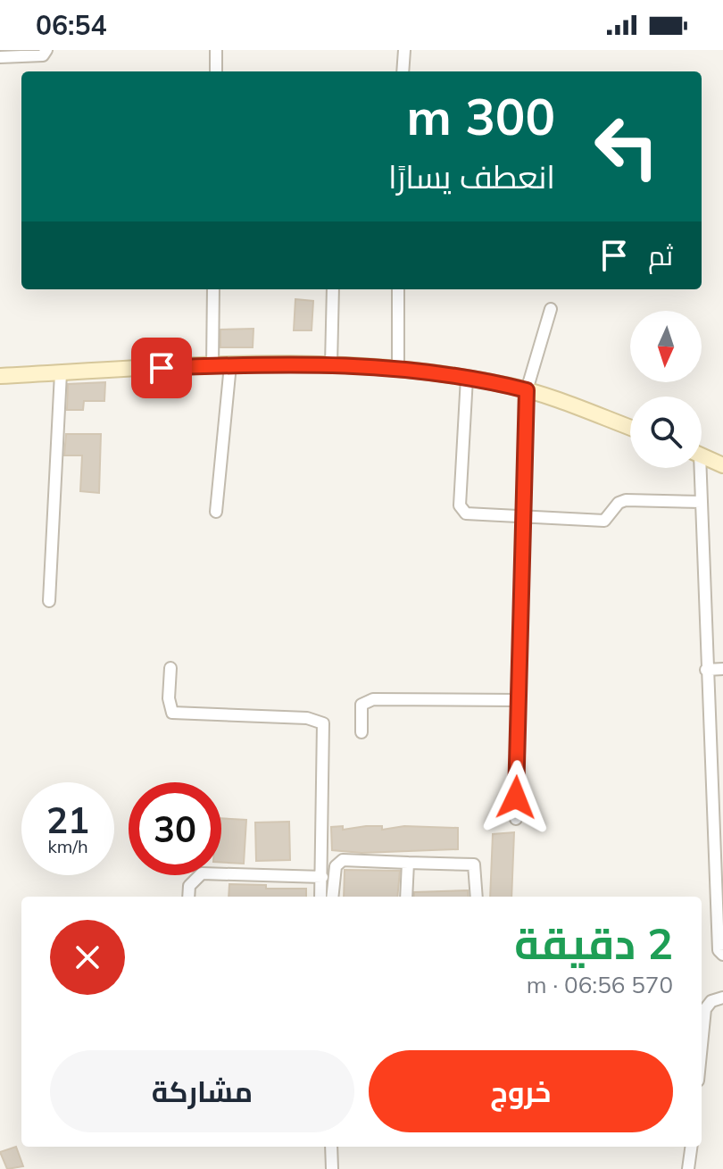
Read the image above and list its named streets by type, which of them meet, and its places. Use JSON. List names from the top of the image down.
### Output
{
  "north": "bottom",
  "page": {
    "status": "06:54",
    "turn": ["300 m", "انعطف يسارًا"],
    "then": "ثم",
    "speed": "21 km/h",
    "limit": "30",
    "heading": ["2 دقيقة", "570 m · 06:56"],
    "buttons": ["خروج", "مشاركة"]
  }
}
